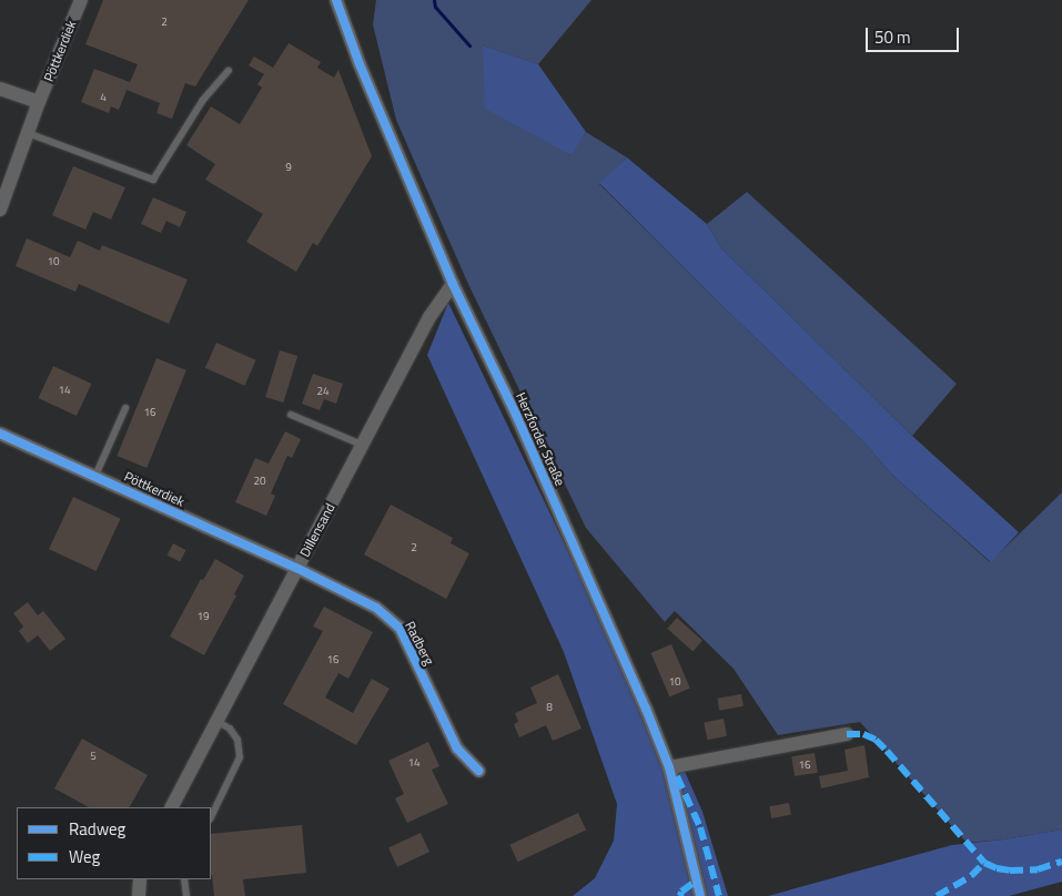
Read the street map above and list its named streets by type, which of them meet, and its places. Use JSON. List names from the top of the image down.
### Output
{
  "streets": {
    "street": [
      "Pöttkerdiek",
      "Herzforder Straße",
      "Dillensand",
      "Radberg"
    ]
  },
  "crossings": [
    ["Pöttkerdiek", "Dillensand"],
    ["Pöttkerdiek", "Radberg"],
    ["Herzforder Straße", "Dillensand"],
    ["Dillensand", "Radberg"]
  ],
  "house_numbers": [
    "2",
    "4",
    "9",
    "10",
    "14",
    "24",
    "16",
    "20",
    "2",
    "19",
    "16",
    "10",
    "8",
    "5",
    "14",
    "16"
  ],
  "legend": ["Radweg", "Weg"],
  "scale_bar": "50 m"
}
